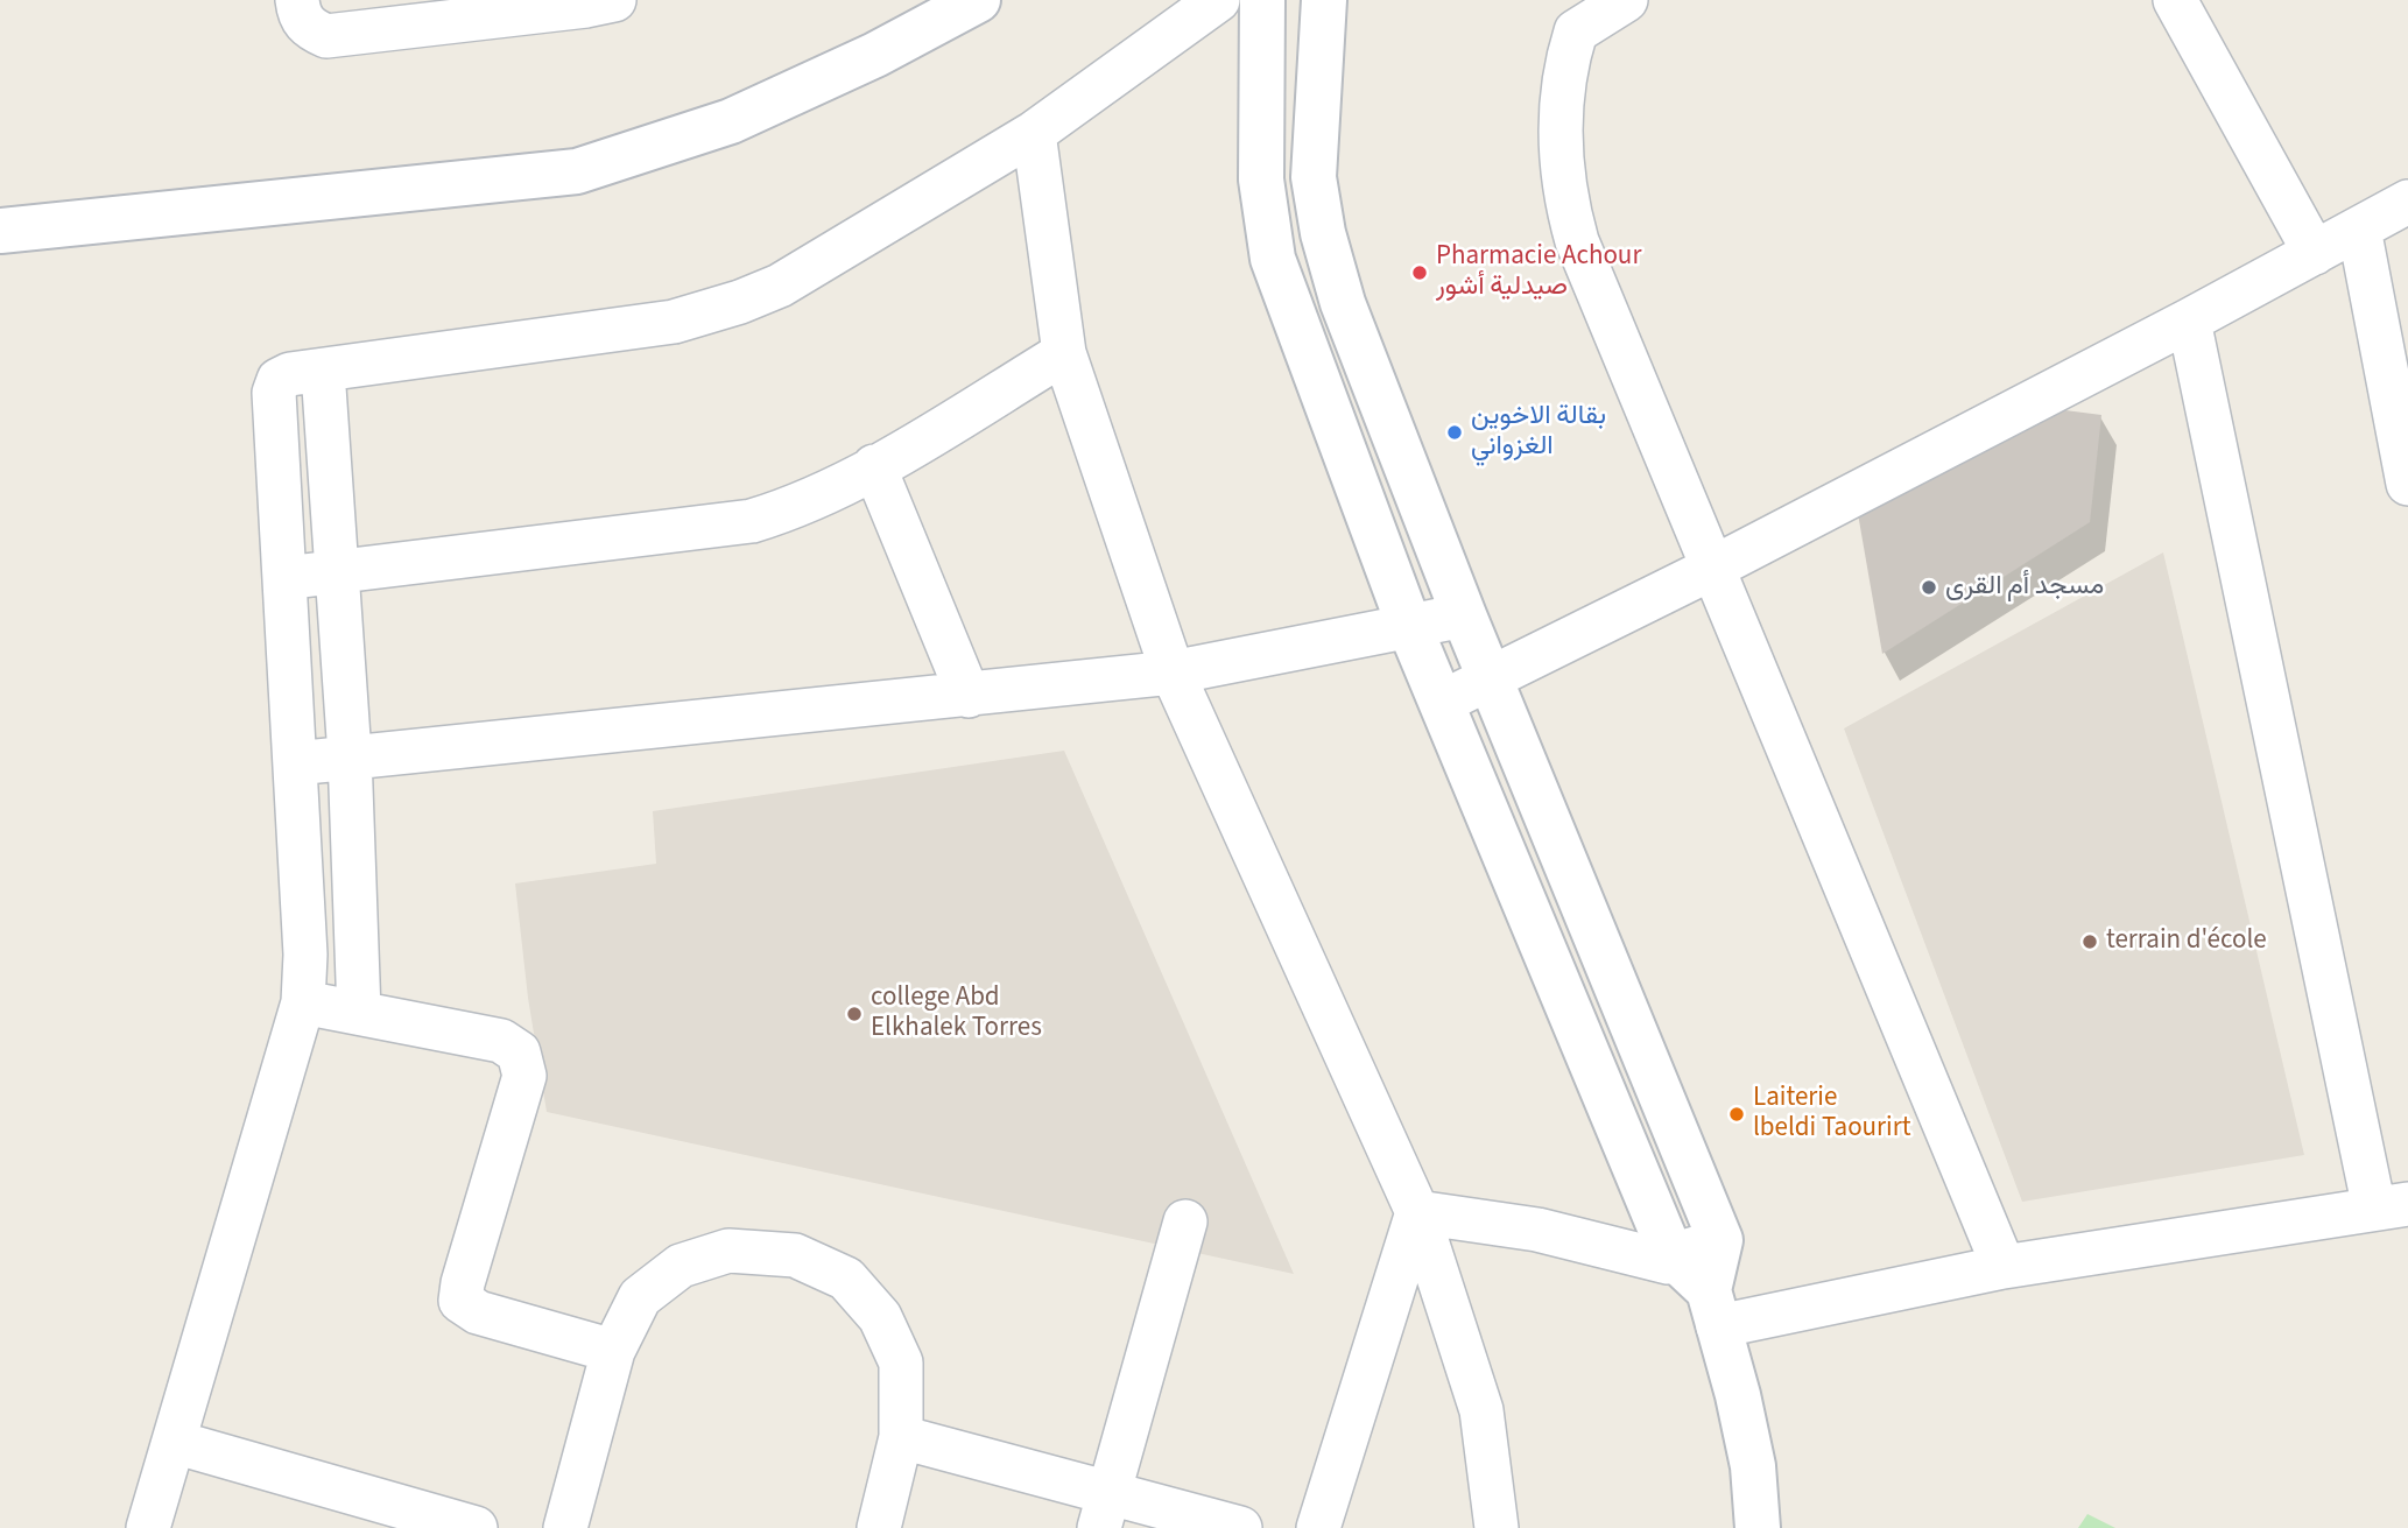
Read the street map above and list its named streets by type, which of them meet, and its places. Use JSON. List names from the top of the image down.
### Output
{
  "places": [
    "Pharmacie Achour صيدلية أشور",
    "بقالة الاخوين الغزواني",
    "مسجد أم القرى",
    "terrain d'école",
    "college Abd Elkhalek Torres",
    "Laiterie lbeldi Taourirt"
  ]
}
